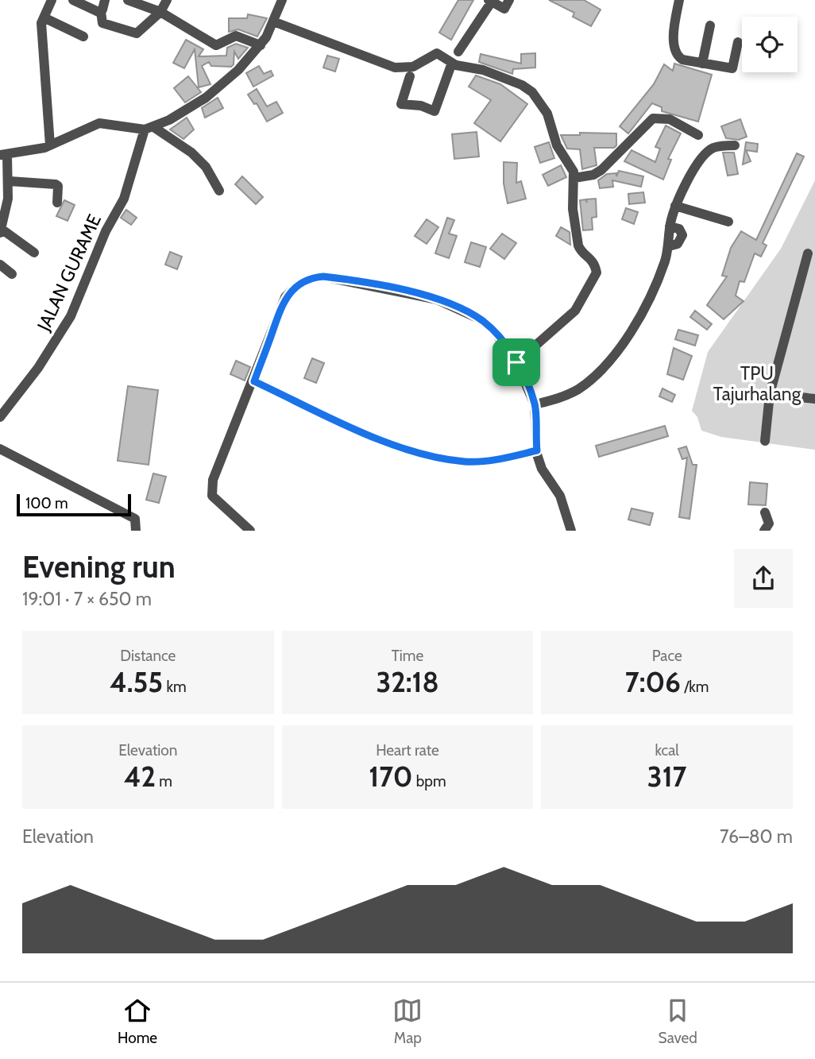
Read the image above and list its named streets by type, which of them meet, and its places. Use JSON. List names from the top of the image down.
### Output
{
  "streets": {
    "street": ["JALAN GURAME"]
  },
  "parks": ["TPU Tajurhalang"],
  "scale_bar": "100 m",
  "page": {
    "scale": "100 m",
    "heading": ["Evening run", "19:01 · 7 × 650 m"],
    "stats": [
      ["Distance", "4.55 km"],
      ["Time", "32:18"],
      ["Pace", "7:06 /km"],
      ["Elevation", "42 m"],
      ["Heart rate", "170 bpm"],
      ["kcal", "317"]
    ],
    "chart": ["Elevation", "76–80 m"],
    "tabs": ["Home", "Map", "Saved"]
  }
}
